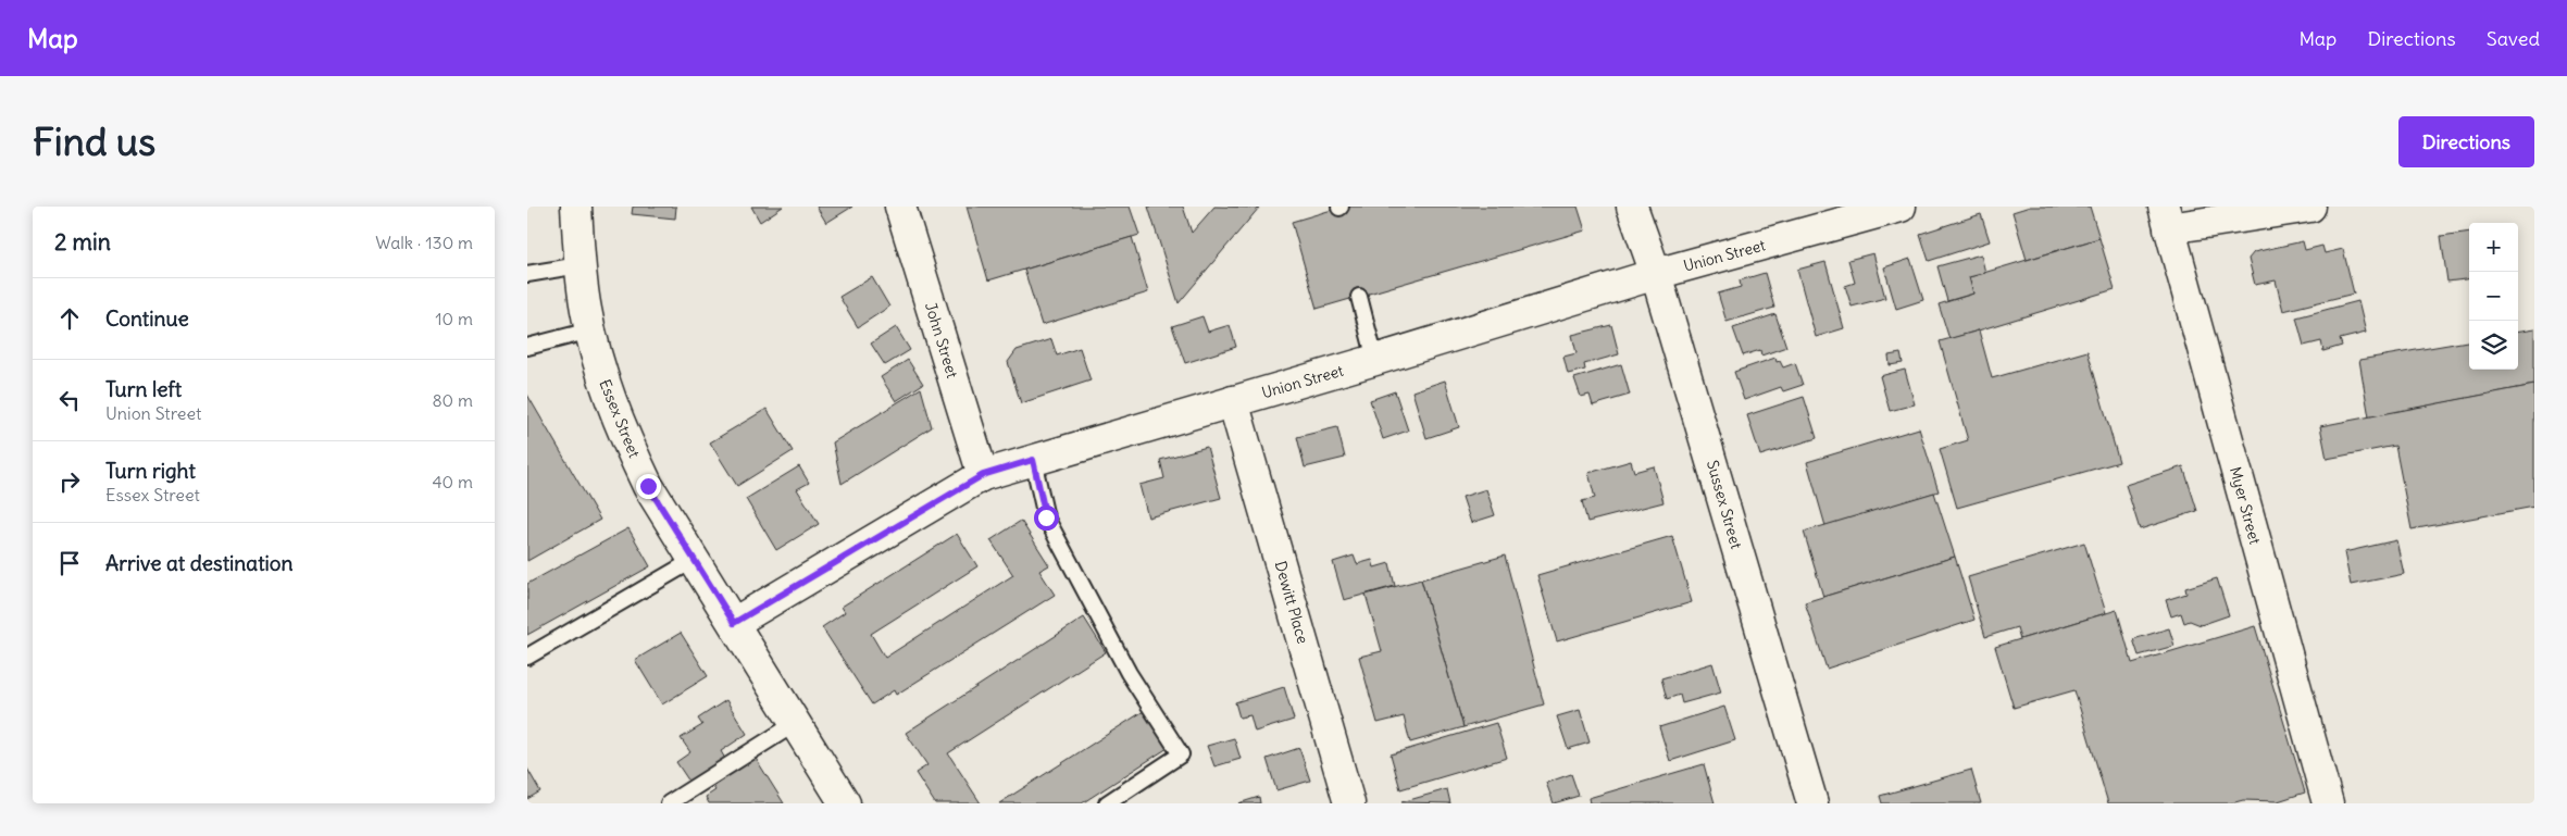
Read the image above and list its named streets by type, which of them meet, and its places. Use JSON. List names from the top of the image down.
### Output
{
  "streets": {
    "street": [
      "Union Street",
      "John Street",
      "Essex Street",
      "Sussex Street",
      "Myer Street",
      "Dewitt Place"
    ]
  },
  "crossings": [
    ["Union Street", "John Street"],
    ["Union Street", "Essex Street"],
    ["Union Street", "Sussex Street"],
    ["Union Street", "Dewitt Place"]
  ],
  "page": {
    "header": "Map",
    "nav": ["Map", "Directions", "Saved"],
    "buttons": "Directions",
    "title": "Find us",
    "heading": ["2 min", "Walk · 130 m"],
    "map_buttons": ["+", "−"],
    "list": [
      ["Continue", "10 m"],
      ["Turn left", "Union Street", "80 m"],
      ["Turn right", "Essex Street", "40 m"],
      "Arrive at destination"
    ]
  }
}
